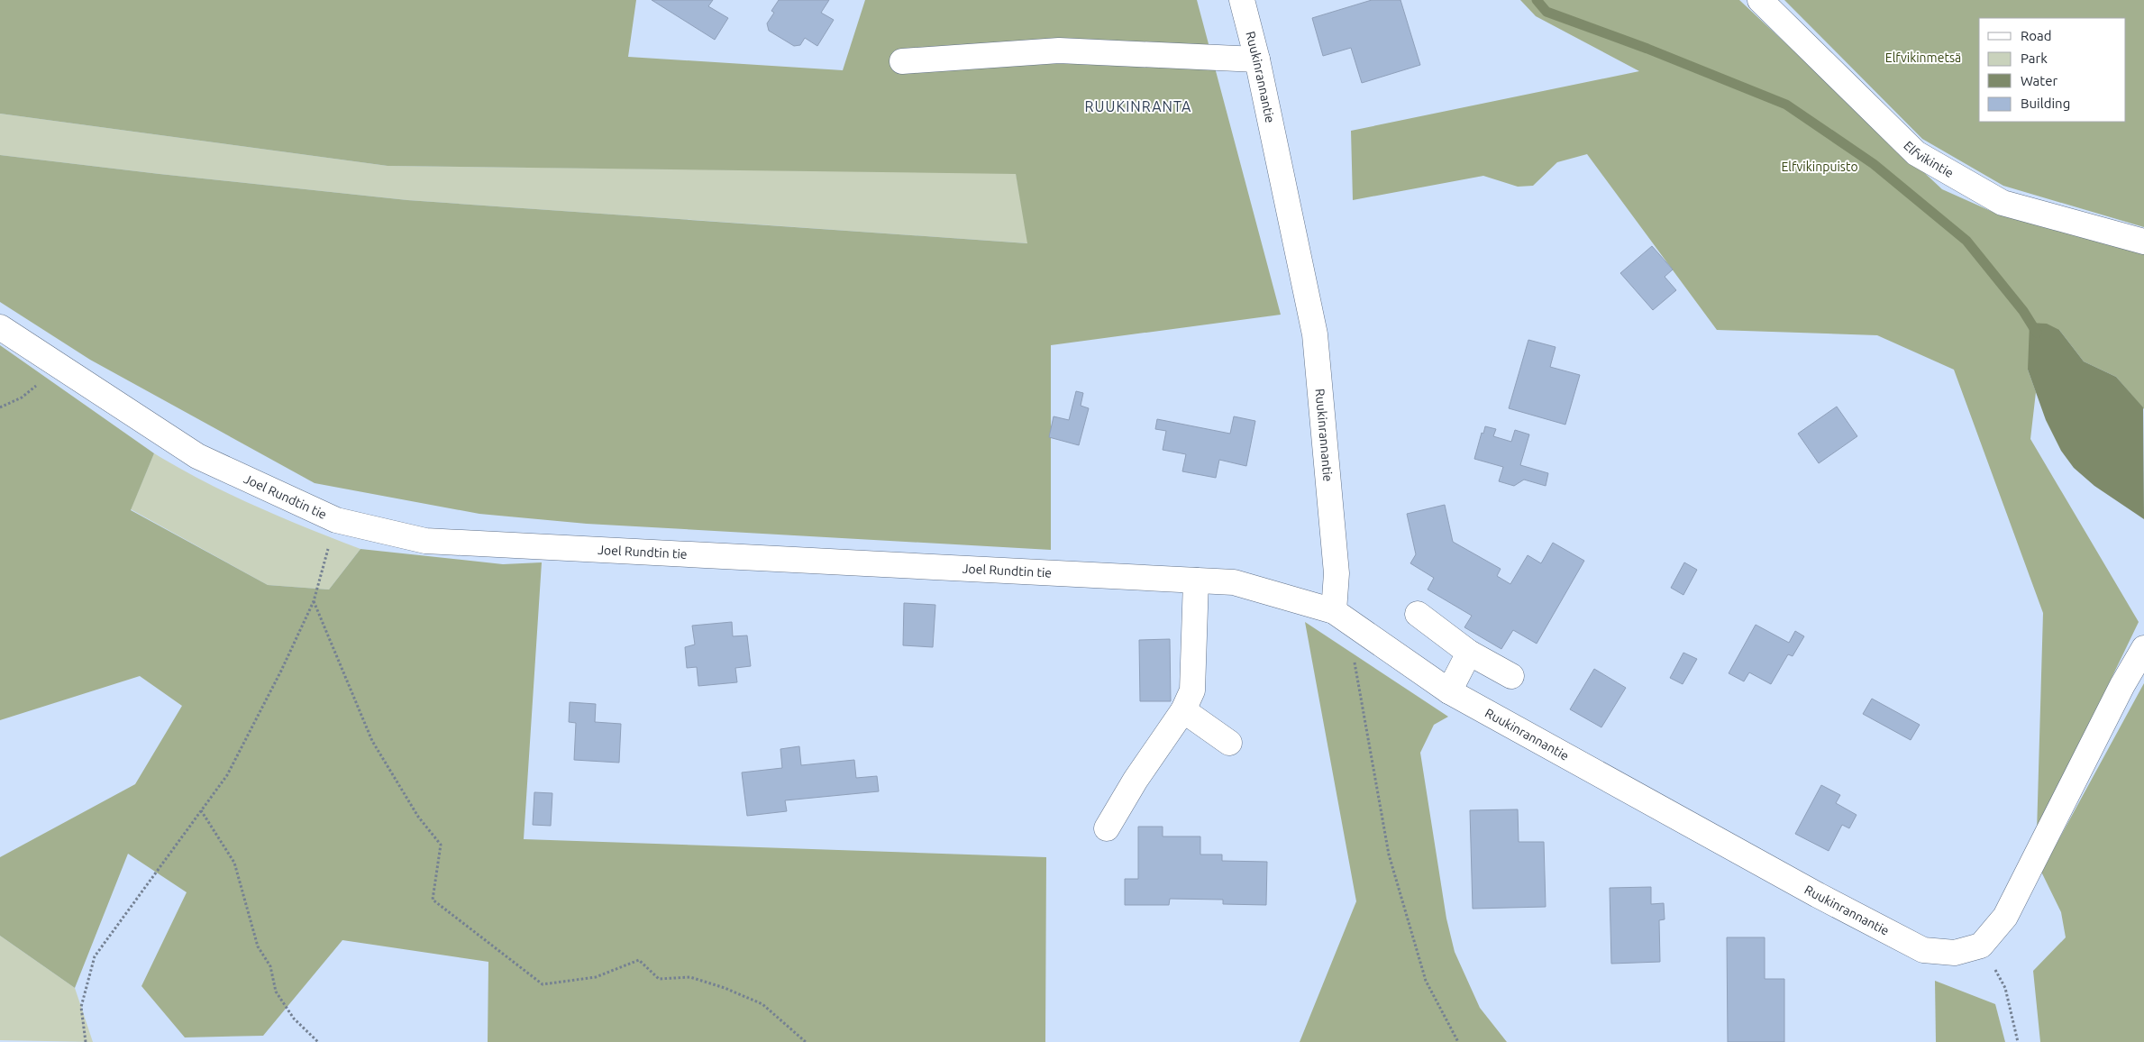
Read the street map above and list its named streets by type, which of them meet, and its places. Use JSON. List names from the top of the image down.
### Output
{
  "streets": {
    "street": ["Ruukinrannantie", "Elfvikintie", "Joel Rundtin tie"]
  },
  "crossings": [
    ["Ruukinrannantie", "Joel Rundtin tie"]
  ],
  "districts": ["RUUKINRANTA"],
  "parks": ["Elfvikinmetsä", "Elfvikinpuisto"],
  "legend": [
    "Road",
    "Park",
    "Water",
    "Building"
  ]
}
